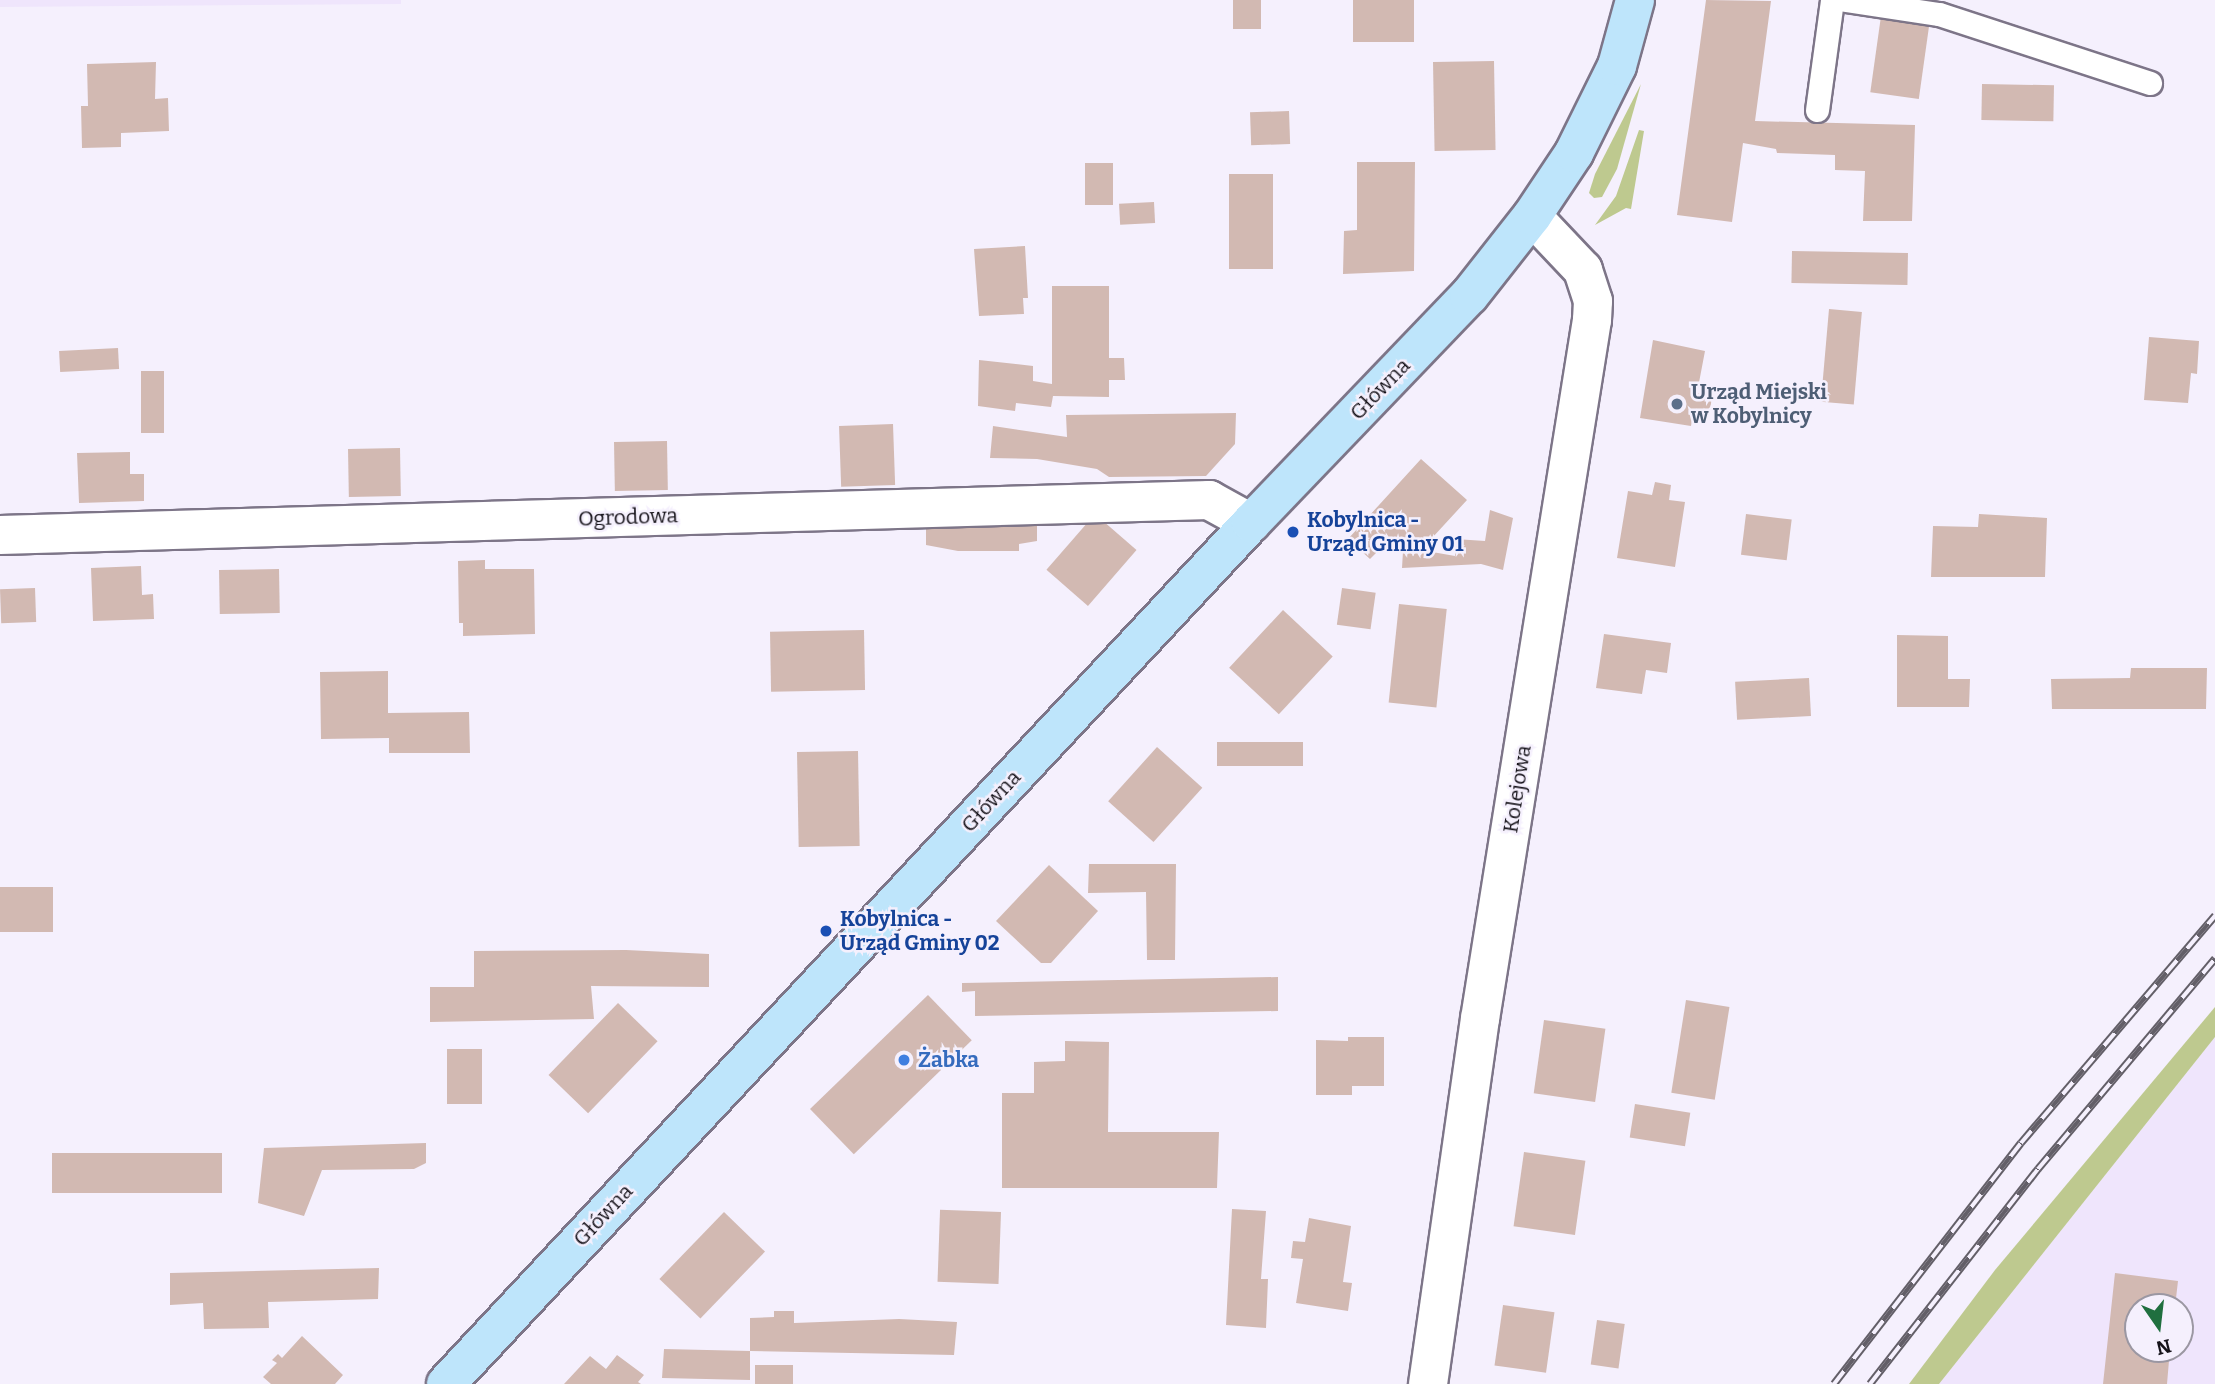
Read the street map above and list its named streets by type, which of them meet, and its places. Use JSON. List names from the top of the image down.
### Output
{
  "streets": {
    "main road": ["Główna"],
    "street": ["Ogrodowa", "Kolejowa"]
  },
  "crossings": [
    ["Główna", "Ogrodowa"],
    ["Główna", "Kolejowa"]
  ],
  "places": [
    "Urząd Miejski w Kobylnicy",
    "Kobylnica - Urząd Gminy 01",
    "Kobylnica - Urząd Gminy 02",
    "Żabka"
  ],
  "north": "bottom"
}
